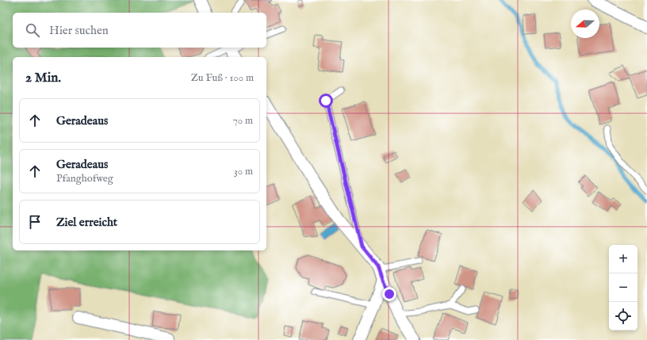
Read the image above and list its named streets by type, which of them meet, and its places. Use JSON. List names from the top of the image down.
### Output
{
  "north": "left",
  "page": {
    "search": "Hier suchen",
    "heading": ["2 Min.", "Zu Fuß · 100 m"],
    "list": [
      ["Geradeaus", "70 m"],
      ["Geradeaus", "Pfanghofweg", "30 m"],
      "Ziel erreicht"
    ],
    "map_buttons": ["+", "−"]
  }
}
